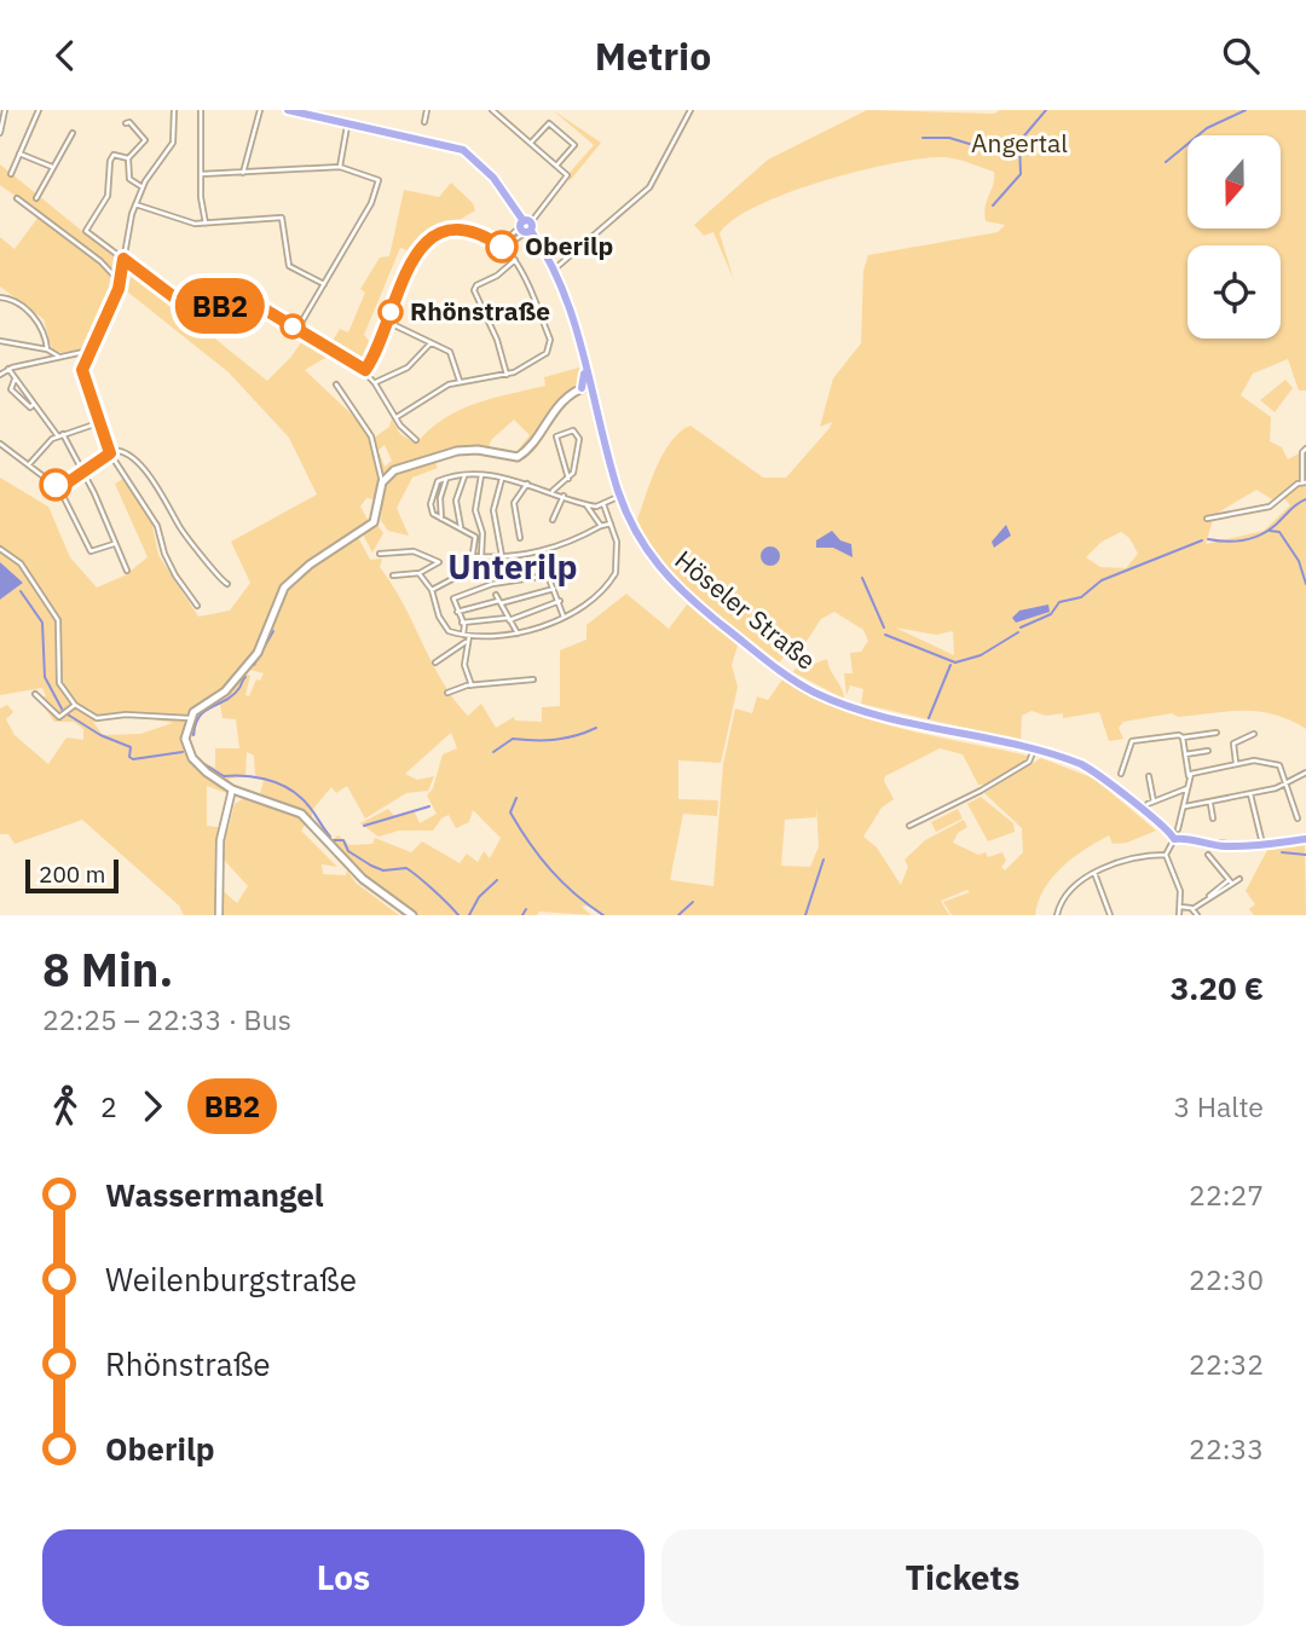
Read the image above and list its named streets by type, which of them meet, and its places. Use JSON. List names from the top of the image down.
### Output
{
  "streets": {
    "main road": ["Höseler Straße"]
  },
  "districts": ["Unterilp"],
  "parks": ["Angertal"],
  "places": ["Oberilp", "Rhönstraße"],
  "lines": ["bus line BB2"],
  "scale_bar": "200 m",
  "north": "bottom",
  "page": {
    "header": "Metrio",
    "on_map": "BB2",
    "scale": "200 m",
    "heading": ["8 Min.", "22:25 – 22:33 · Bus", "3.20 €"],
    "legs": ["2", "BB2", "3 Halte"],
    "list": [
      {
        "name": "Wassermangel",
        "value": "22:27"
      },
      {
        "name": "Weilenburgstraße",
        "value": "22:30"
      },
      {
        "name": "Rhönstraße",
        "value": "22:32"
      },
      {
        "name": "Oberilp",
        "value": "22:33"
      }
    ],
    "buttons": ["Los", "Tickets"]
  }
}
